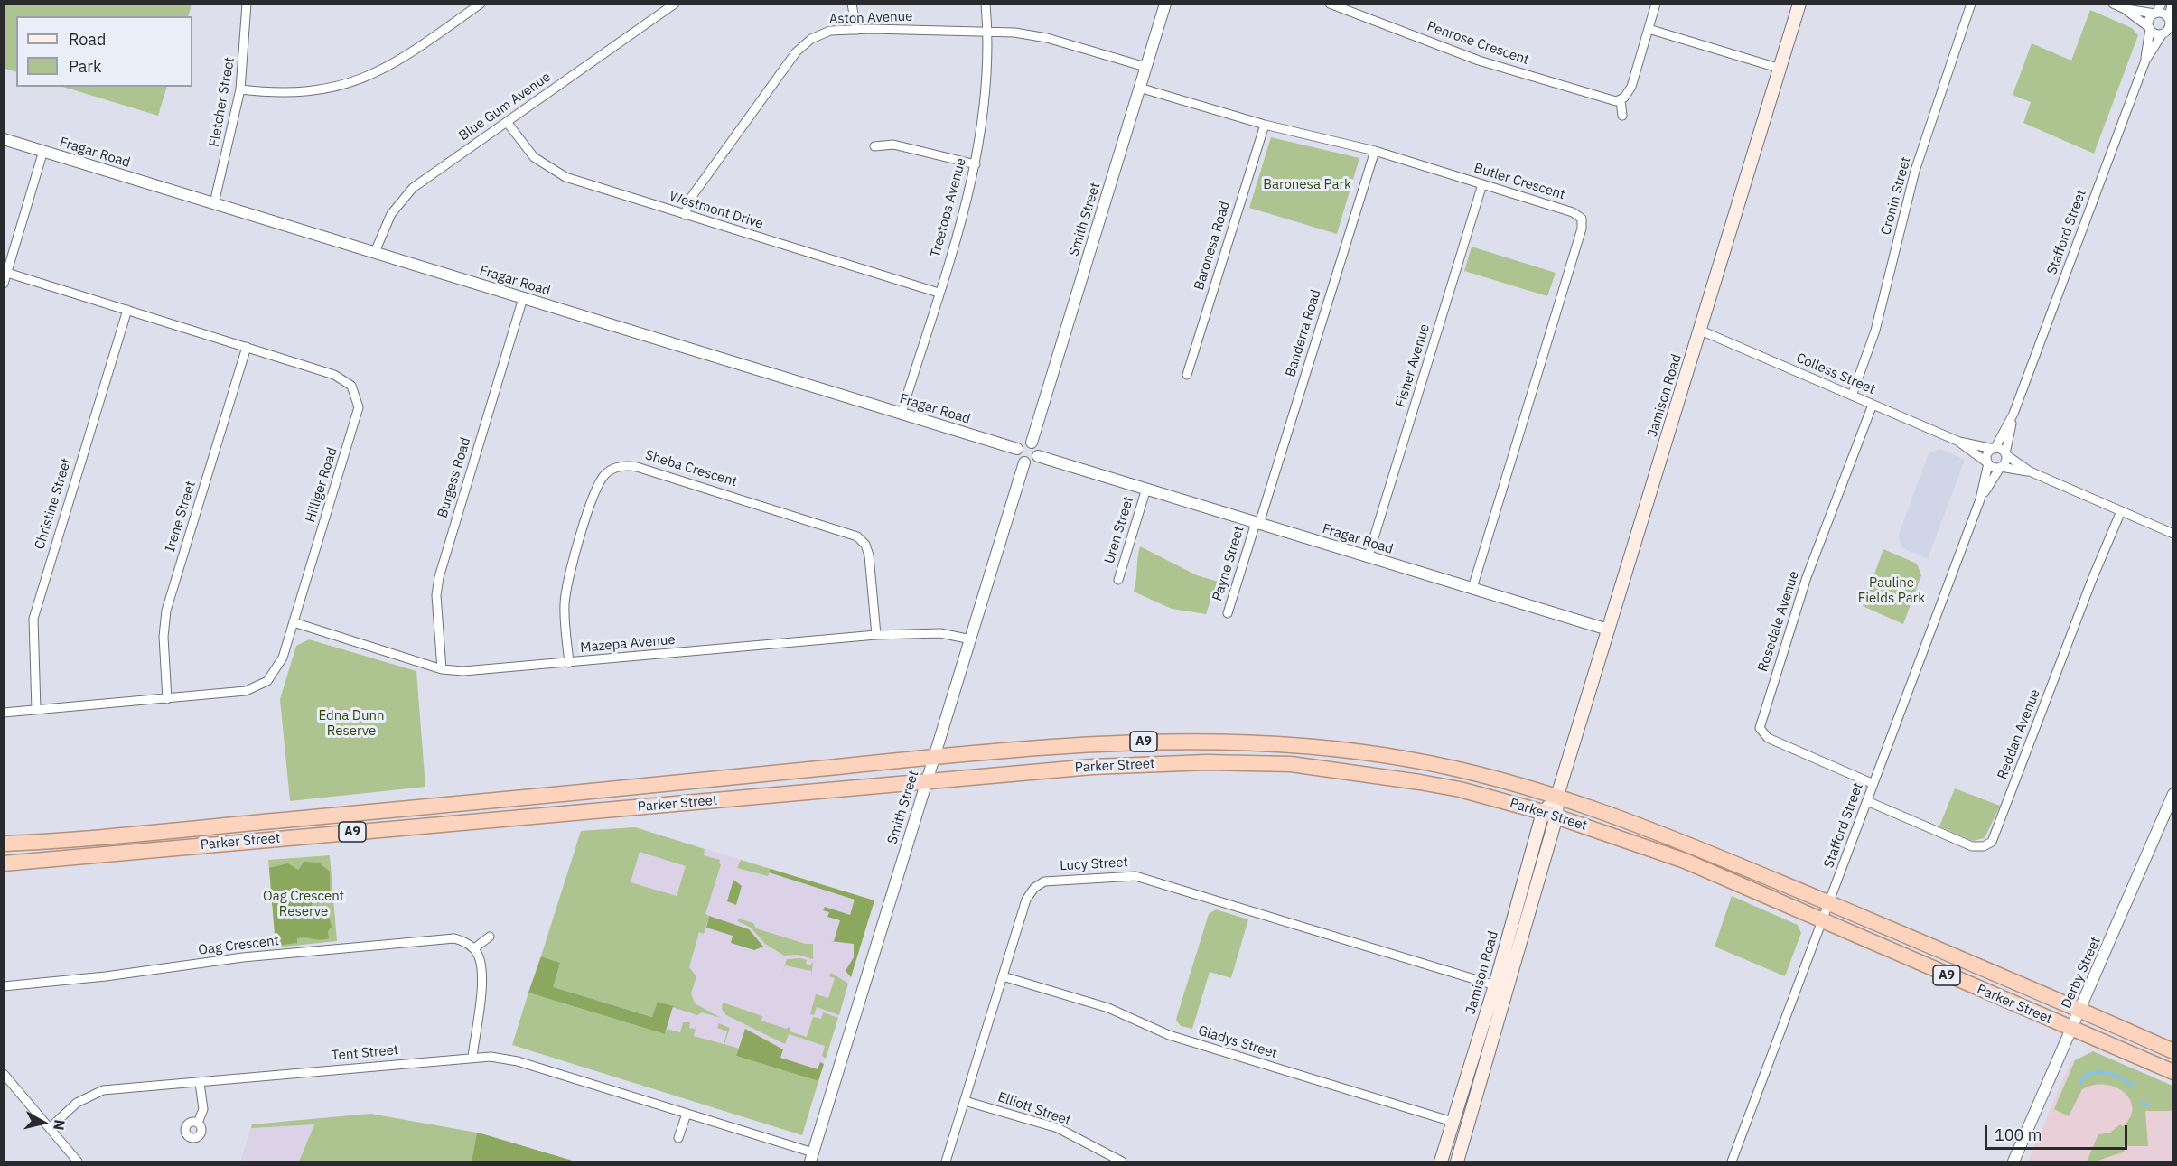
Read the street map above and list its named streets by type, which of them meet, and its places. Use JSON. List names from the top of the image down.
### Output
{
  "streets": {
    "highway": ["A9", "Parker Street"],
    "main road": ["Jamison Road"],
    "street": [
      "Aston Avenue",
      "Penrose Crescent",
      "Fletcher Street",
      "Blue Gum Avenue",
      "Fragar Road",
      "Butler Crescent",
      "Cronin Street",
      "Treetops Avenue",
      "Westmont Drive",
      "Smith Street",
      "Stafford Street",
      "Baronesa Road",
      "Banderra Road",
      "Fisher Avenue",
      "Colless Street",
      "Sheba Crescent",
      "Burgess Road",
      "Hilliger Road",
      "Christine Street",
      "Irene Street",
      "Uren Street",
      "Payne Street",
      "Rosedale Avenue",
      "Mazepa Avenue",
      "Reddan Avenue",
      "Lucy Street",
      "Oag Crescent",
      "Derby Street",
      "Gladys Street",
      "Tent Street",
      "Elliott Street"
    ]
  },
  "crossings": [
    ["Aston Avenue", "Treetops Avenue"],
    ["Aston Avenue", "Westmont Drive"],
    ["Aston Avenue", "Smith Street"],
    ["Fletcher Street", "Fragar Road"],
    ["Blue Gum Avenue", "Fragar Road"],
    ["Blue Gum Avenue", "Westmont Drive"],
    ["Fragar Road", "Butler Crescent"],
    ["Fragar Road", "Treetops Avenue"],
    ["Fragar Road", "Smith Street"],
    ["Fragar Road", "Banderra Road"],
    ["Fragar Road", "Fisher Avenue"],
    ["Fragar Road", "Jamison Road"],
    ["Fragar Road", "Burgess Road"],
    ["Fragar Road", "Uren Street"],
    ["Fragar Road", "Payne Street"],
    ["Butler Crescent", "Smith Street"],
    ["Butler Crescent", "Baronesa Road"],
    ["Butler Crescent", "Banderra Road"],
    ["Butler Crescent", "Fisher Avenue"],
    ["Cronin Street", "Colless Street"],
    ["Treetops Avenue", "Westmont Drive"],
    ["Smith Street", "Mazepa Avenue"],
    ["Smith Street", "Parker Street"],
    ["Smith Street", "Tent Street"],
    ["Stafford Street", "Colless Street"],
    ["Stafford Street", "Rosedale Avenue"],
    ["Stafford Street", "Reddan Avenue"],
    ["Stafford Street", "Parker Street"],
    ["Banderra Road", "Payne Street"],
    ["Colless Street", "Jamison Road"],
    ["Colless Street", "Rosedale Avenue"],
    ["Jamison Road", "Parker Street"],
    ["Jamison Road", "Lucy Street"],
    ["Jamison Road", "Gladys Street"],
    ["Sheba Crescent", "Mazepa Avenue"],
    ["Burgess Road", "Mazepa Avenue"],
    ["Hilliger Road", "Christine Street"],
    ["Hilliger Road", "Irene Street"],
    ["Hilliger Road", "Mazepa Avenue"],
    ["Parker Street", "Derby Street"],
    ["Lucy Street", "Gladys Street"],
    ["Lucy Street", "Elliott Street"]
  ],
  "parks": [
    "Baronesa Park",
    "Pauline Fields Park",
    "Edna Dunn Reserve",
    "Oag Crescent Reserve"
  ],
  "legend": ["Road", "Park"],
  "scale_bar": "100 m",
  "north": "right"
}
